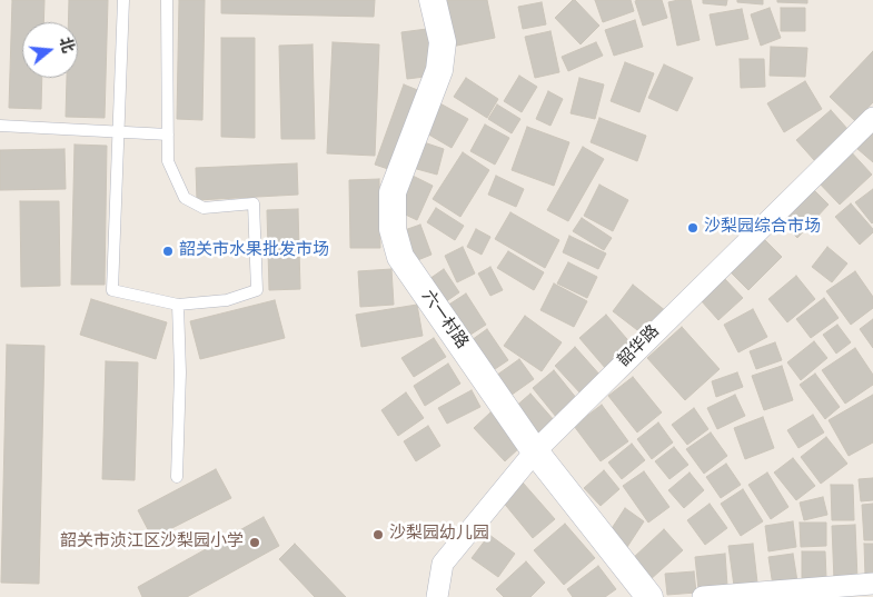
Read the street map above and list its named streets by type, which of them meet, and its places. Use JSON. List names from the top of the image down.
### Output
{
  "streets": {
    "street": ["六一村路", "韶华路"]
  },
  "crossings": [
    ["六一村路", "韶华路"]
  ],
  "places": [
    "沙梨园综合市场",
    "韶关市水果批发市场",
    "沙梨园幼儿园",
    "韶关市浈江区沙梨园小学"
  ],
  "north": "right"
}
